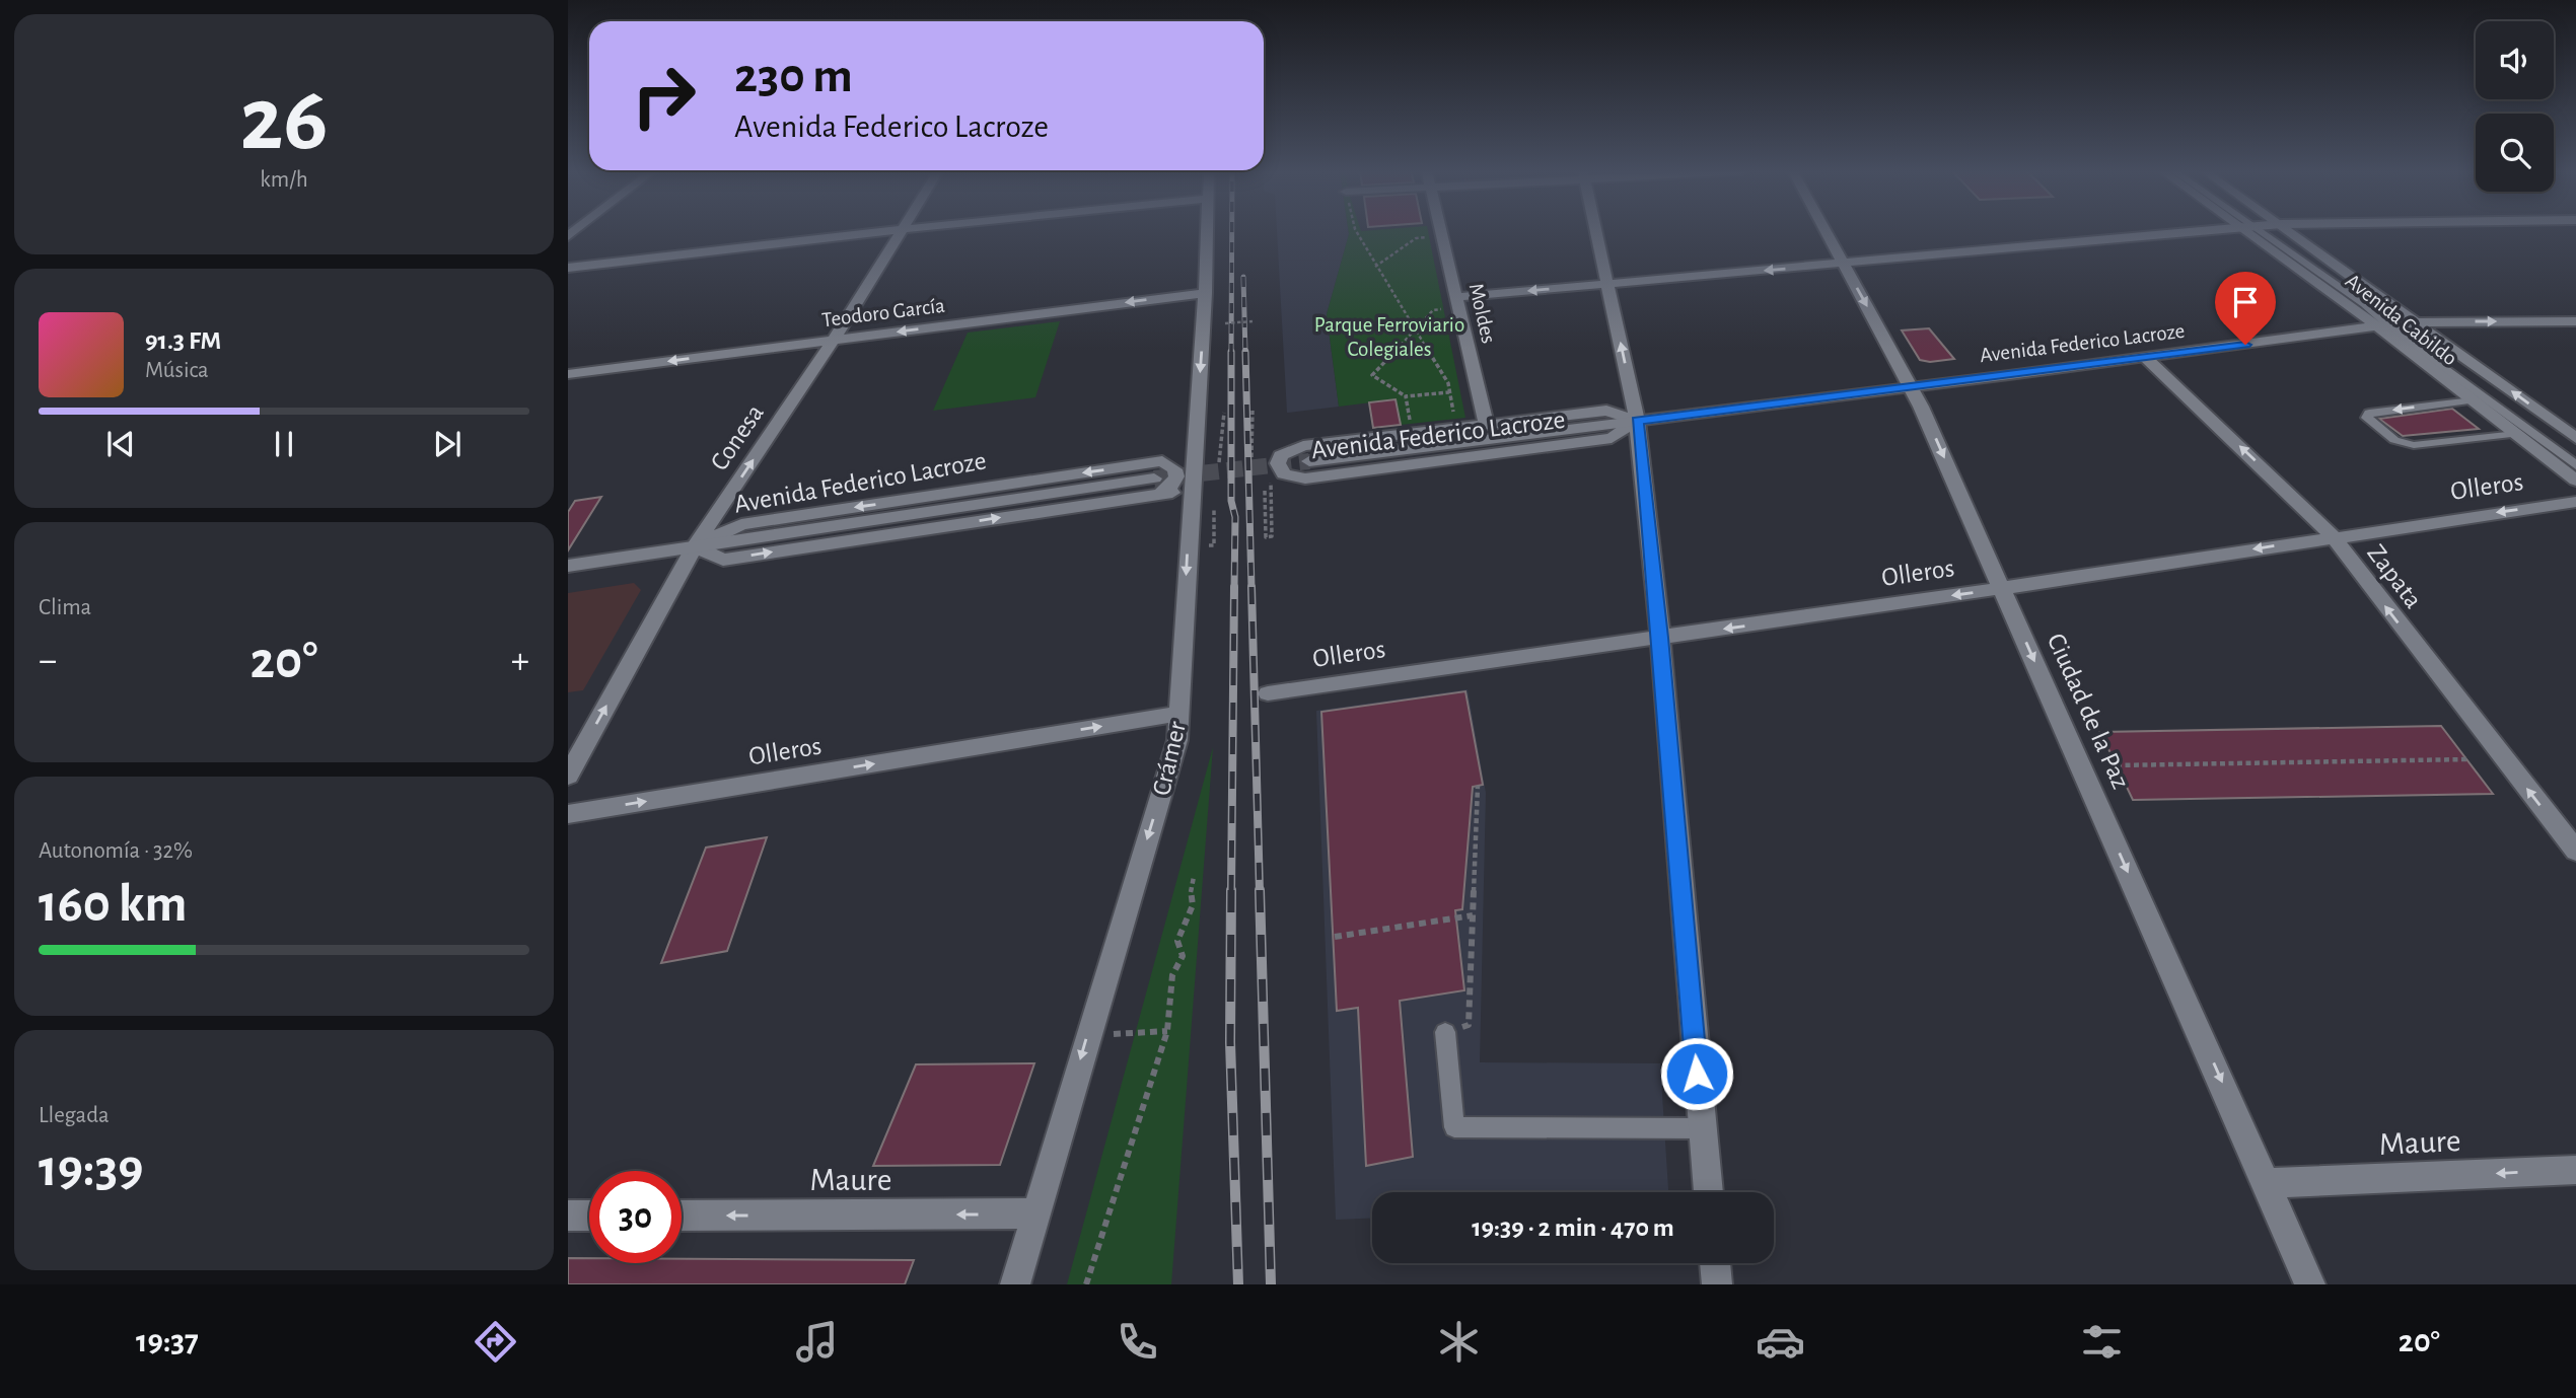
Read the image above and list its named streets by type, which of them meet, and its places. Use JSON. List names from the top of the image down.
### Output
{
  "streets": {
    "street": [
      "Teodoro García",
      "Moldes",
      "Avenida Cabildo",
      "Avenida Federico Lacroze",
      "Conesa",
      "Olleros",
      "Zapata",
      "Ciudad de la Paz",
      "Crámer",
      "Maure"
    ]
  },
  "crossings": [
    ["Teodoro García", "Conesa"],
    ["Teodoro García", "Crámer"],
    ["Moldes", "Avenida Federico Lacroze"],
    ["Avenida Cabildo", "Avenida Federico Lacroze"],
    ["Avenida Federico Lacroze", "Conesa"],
    ["Avenida Federico Lacroze", "Zapata"],
    ["Avenida Federico Lacroze", "Ciudad de la Paz"],
    ["Avenida Federico Lacroze", "Crámer"],
    ["Olleros", "Zapata"],
    ["Olleros", "Ciudad de la Paz"],
    ["Olleros", "Crámer"],
    ["Ciudad de la Paz", "Maure"],
    ["Crámer", "Maure"]
  ],
  "one_way": [
    "Conesa",
    "Zapata",
    "Ciudad de la Paz",
    "Crámer",
    "Maure"
  ],
  "parks": ["Parque Ferroviario Colegiales"],
  "page": {
    "tile": [
      ["26", "km/h"],
      "Clima",
      ["Autonomía · 32%", "160 km"],
      ["Llegada", "19:39"]
    ],
    "turn": ["230 m", "Avenida Federico Lacroze"],
    "song": ["91.3 FM", "Música"],
    "heat": ["−", "20°", "+"],
    "limit": "30",
    "trip": "19:39 · 2 min · 470 m",
    "tabs": ["19:37", "20°"]
  }
}
